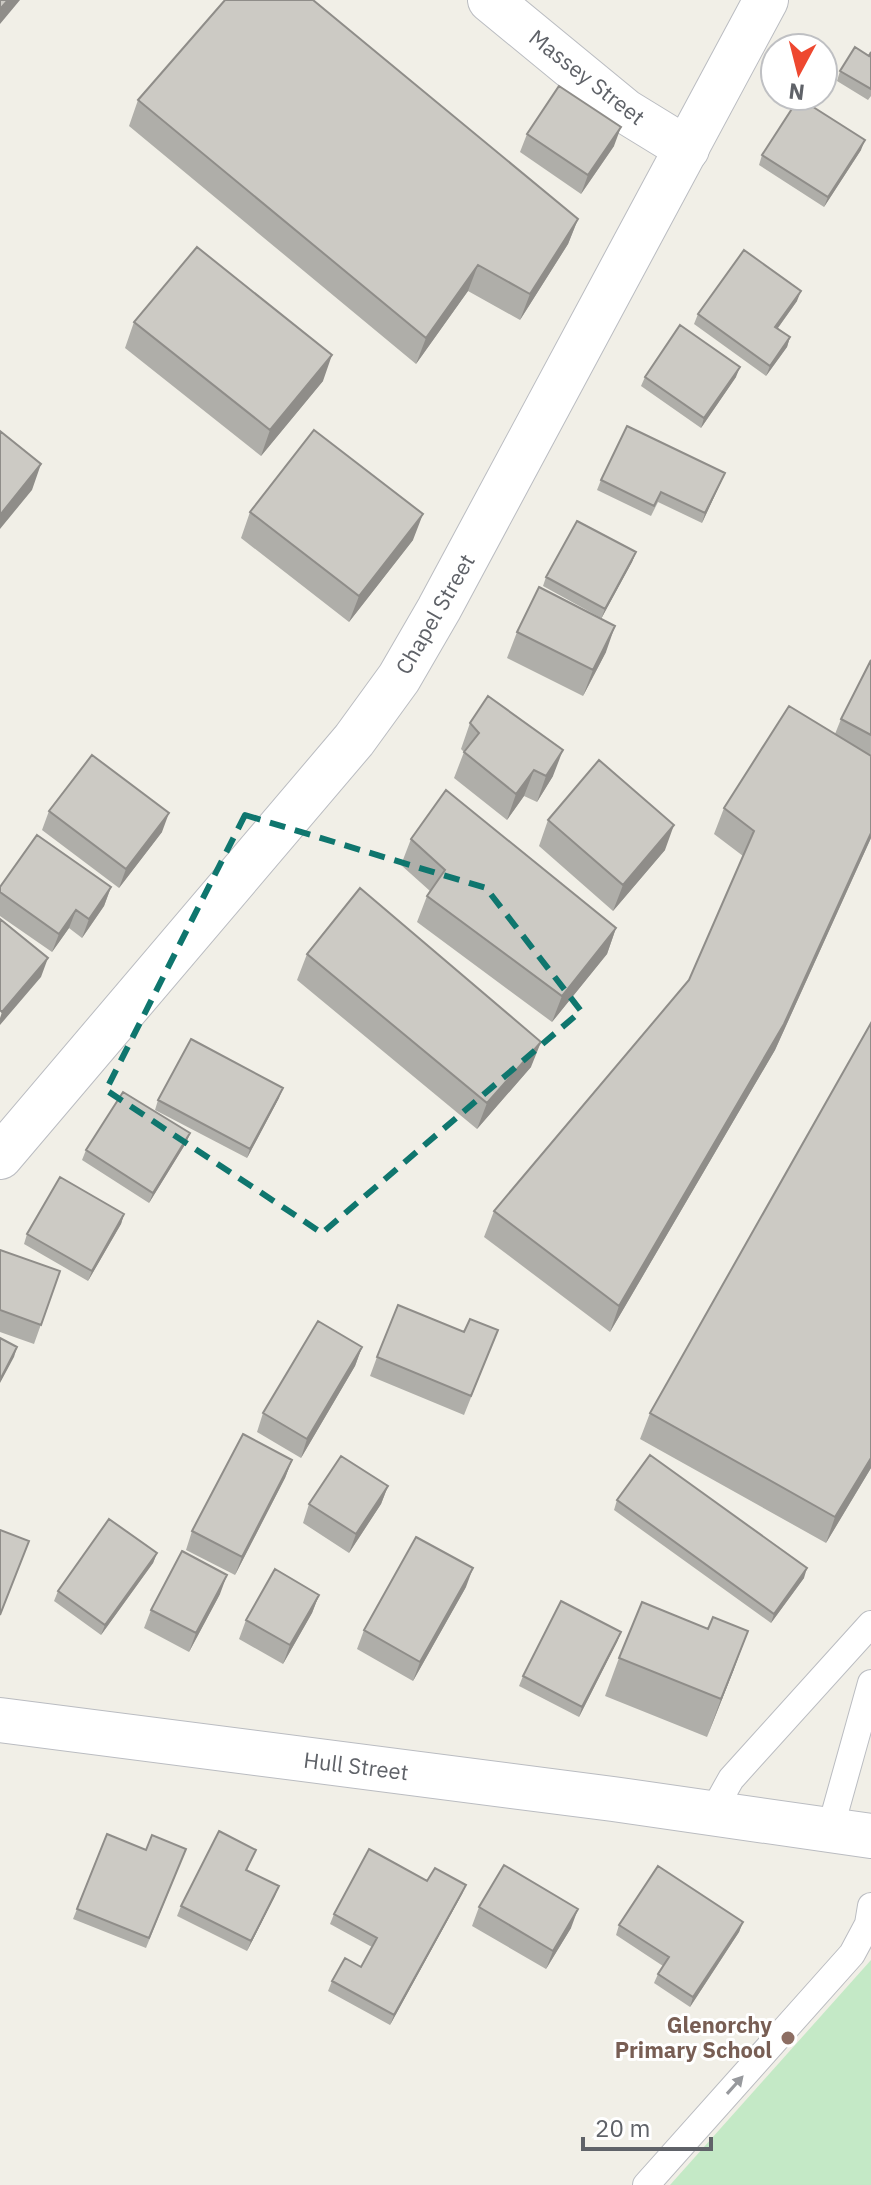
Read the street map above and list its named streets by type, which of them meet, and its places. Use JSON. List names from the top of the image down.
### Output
{
  "streets": {
    "street": ["Massey Street", "Chapel Street", "Hull Street"]
  },
  "crossings": [
    ["Massey Street", "Chapel Street"]
  ],
  "places": ["Glenorchy Primary School"],
  "scale_bar": "20 m",
  "north": "bottom"
}
